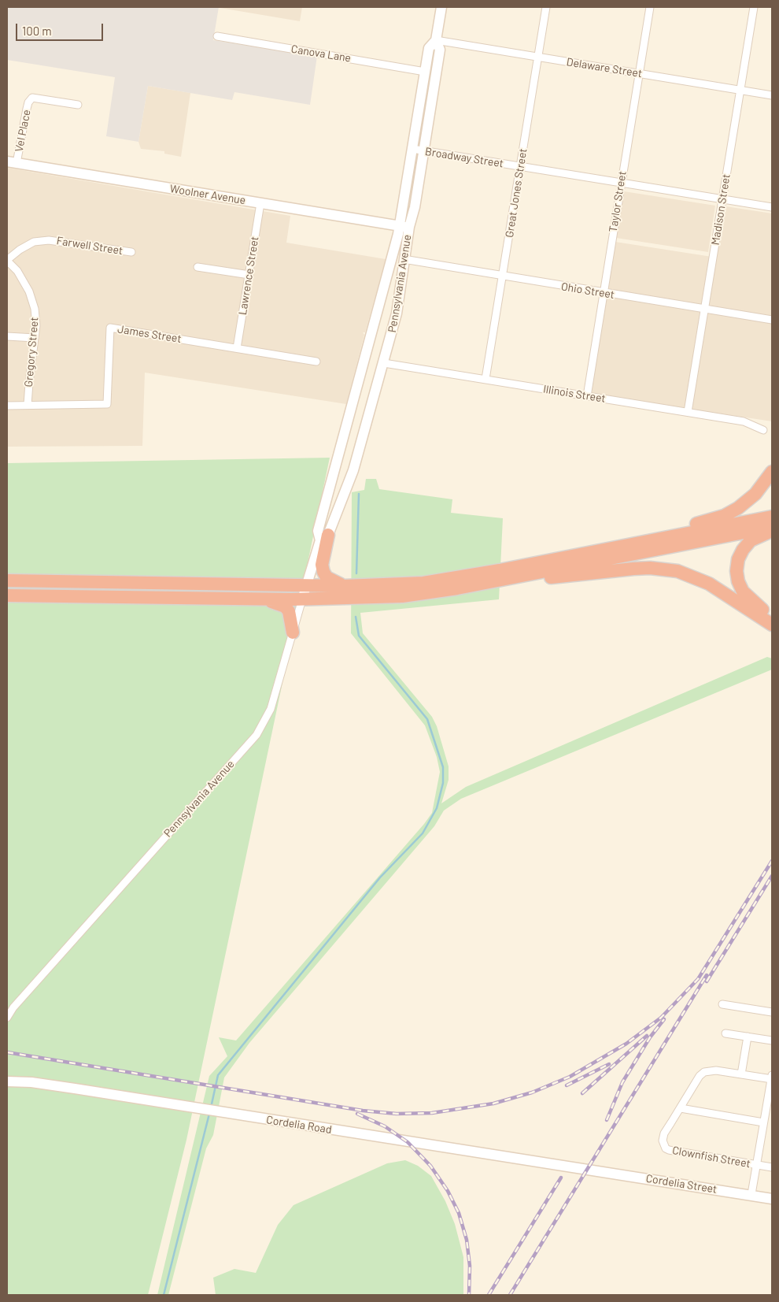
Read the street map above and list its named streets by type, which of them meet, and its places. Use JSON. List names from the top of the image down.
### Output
{
  "streets": {
    "main road": [
      "Woolner Avenue",
      "Pennsylvania Avenue",
      "Cordelia Road",
      "Cordelia Street"
    ],
    "street": [
      "Canova Lane",
      "Delaware Street",
      "Vel Place",
      "Broadway Street",
      "Great Jones Street",
      "Taylor Street",
      "Madison Street",
      "Farwell Street",
      "Lawrence Street",
      "Ohio Street",
      "James Street",
      "Gregory Street",
      "Illinois Street",
      "Clownfish Street"
    ]
  },
  "crossings": [
    ["Canova Lane", "Pennsylvania Avenue"],
    ["Delaware Street", "Great Jones Street"],
    ["Delaware Street", "Taylor Street"],
    ["Delaware Street", "Madison Street"],
    ["Delaware Street", "Pennsylvania Avenue"],
    ["Vel Place", "Woolner Avenue"],
    ["Broadway Street", "Great Jones Street"],
    ["Broadway Street", "Taylor Street"],
    ["Broadway Street", "Madison Street"],
    ["Broadway Street", "Pennsylvania Avenue"],
    ["Great Jones Street", "Ohio Street"],
    ["Great Jones Street", "Illinois Street"],
    ["Woolner Avenue", "Lawrence Street"],
    ["Woolner Avenue", "Pennsylvania Avenue"],
    ["Taylor Street", "Ohio Street"],
    ["Taylor Street", "Illinois Street"],
    ["Madison Street", "Ohio Street"],
    ["Madison Street", "Illinois Street"],
    ["Farwell Street", "Gregory Street"],
    ["Lawrence Street", "James Street"],
    ["Pennsylvania Avenue", "Ohio Street"],
    ["Pennsylvania Avenue", "Illinois Street"],
    ["James Street", "Gregory Street"],
    ["Cordelia Road", "Cordelia Street"]
  ],
  "scale_bar": "100 m"
}
